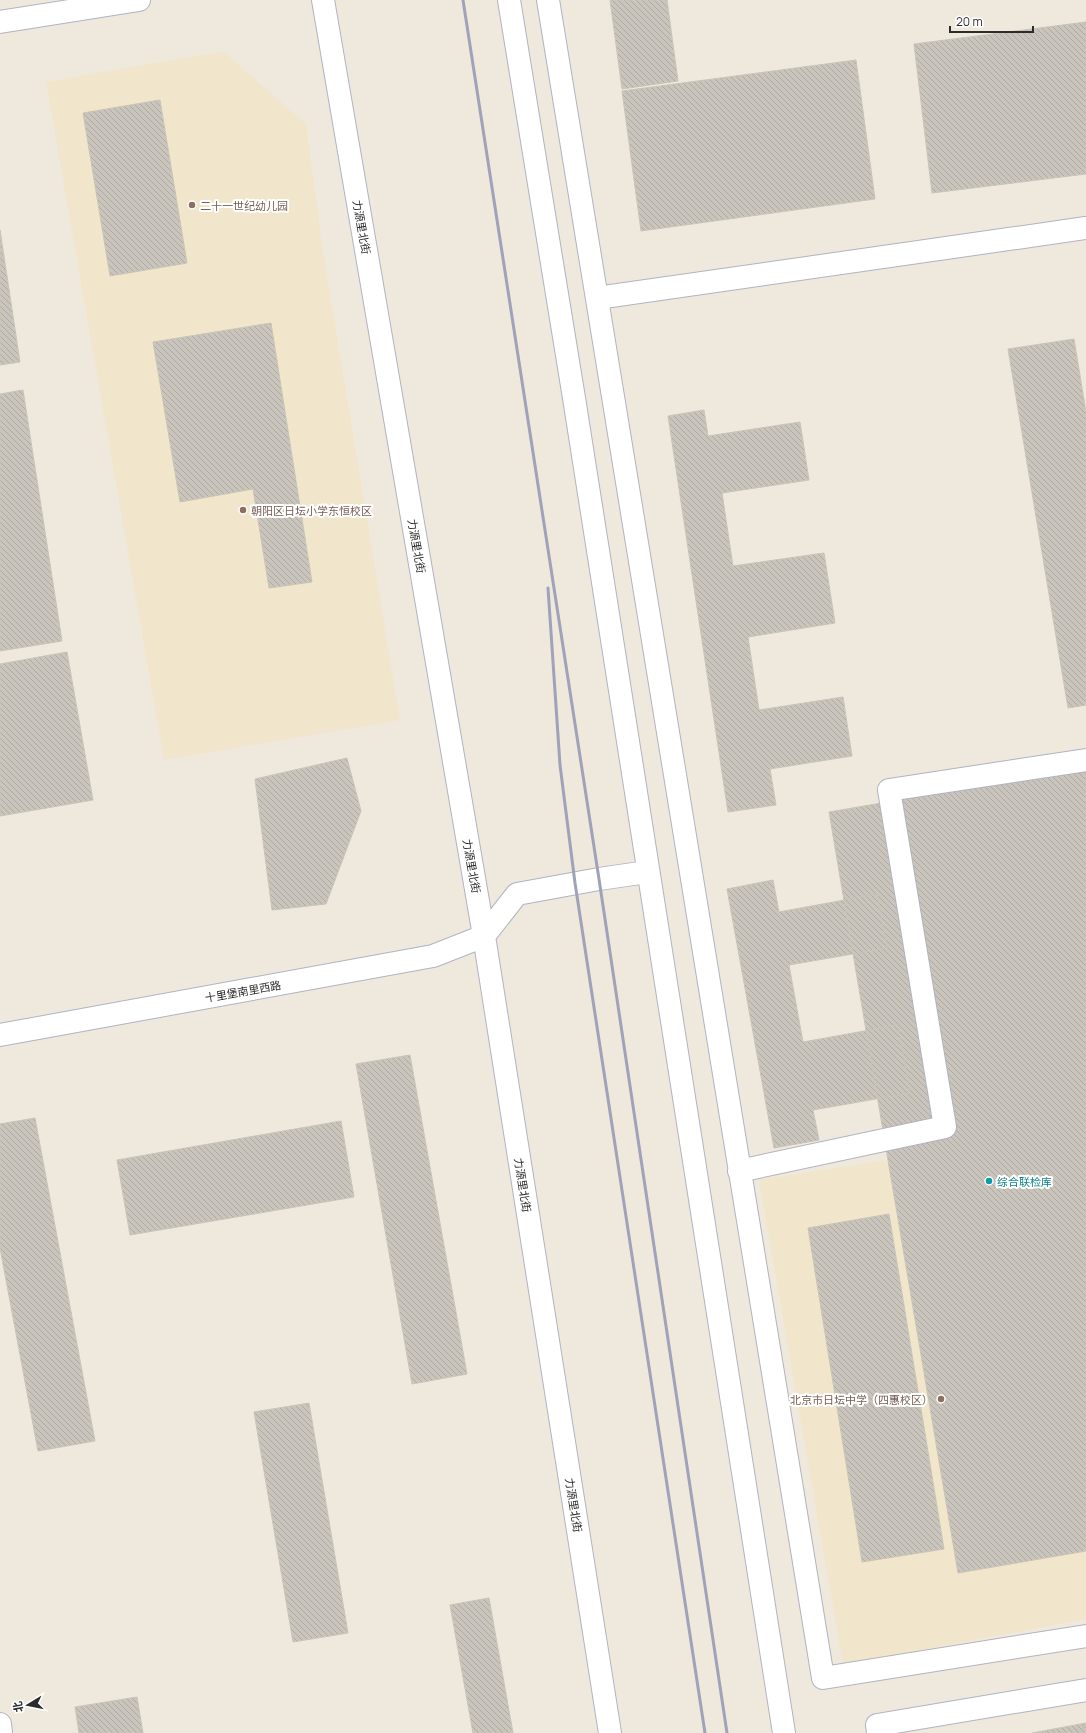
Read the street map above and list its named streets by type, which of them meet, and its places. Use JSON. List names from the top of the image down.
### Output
{
  "streets": {
    "street": ["力源里北街", "十里堡南里西路"]
  },
  "crossings": [
    ["力源里北街", "十里堡南里西路"]
  ],
  "places": [
    "二十一世纪幼儿园",
    "朝阳区日坛小学东恒校区",
    "综合联检库",
    "北京市日坛中学（四惠校区）"
  ],
  "scale_bar": "20 m",
  "north": "left"
}
